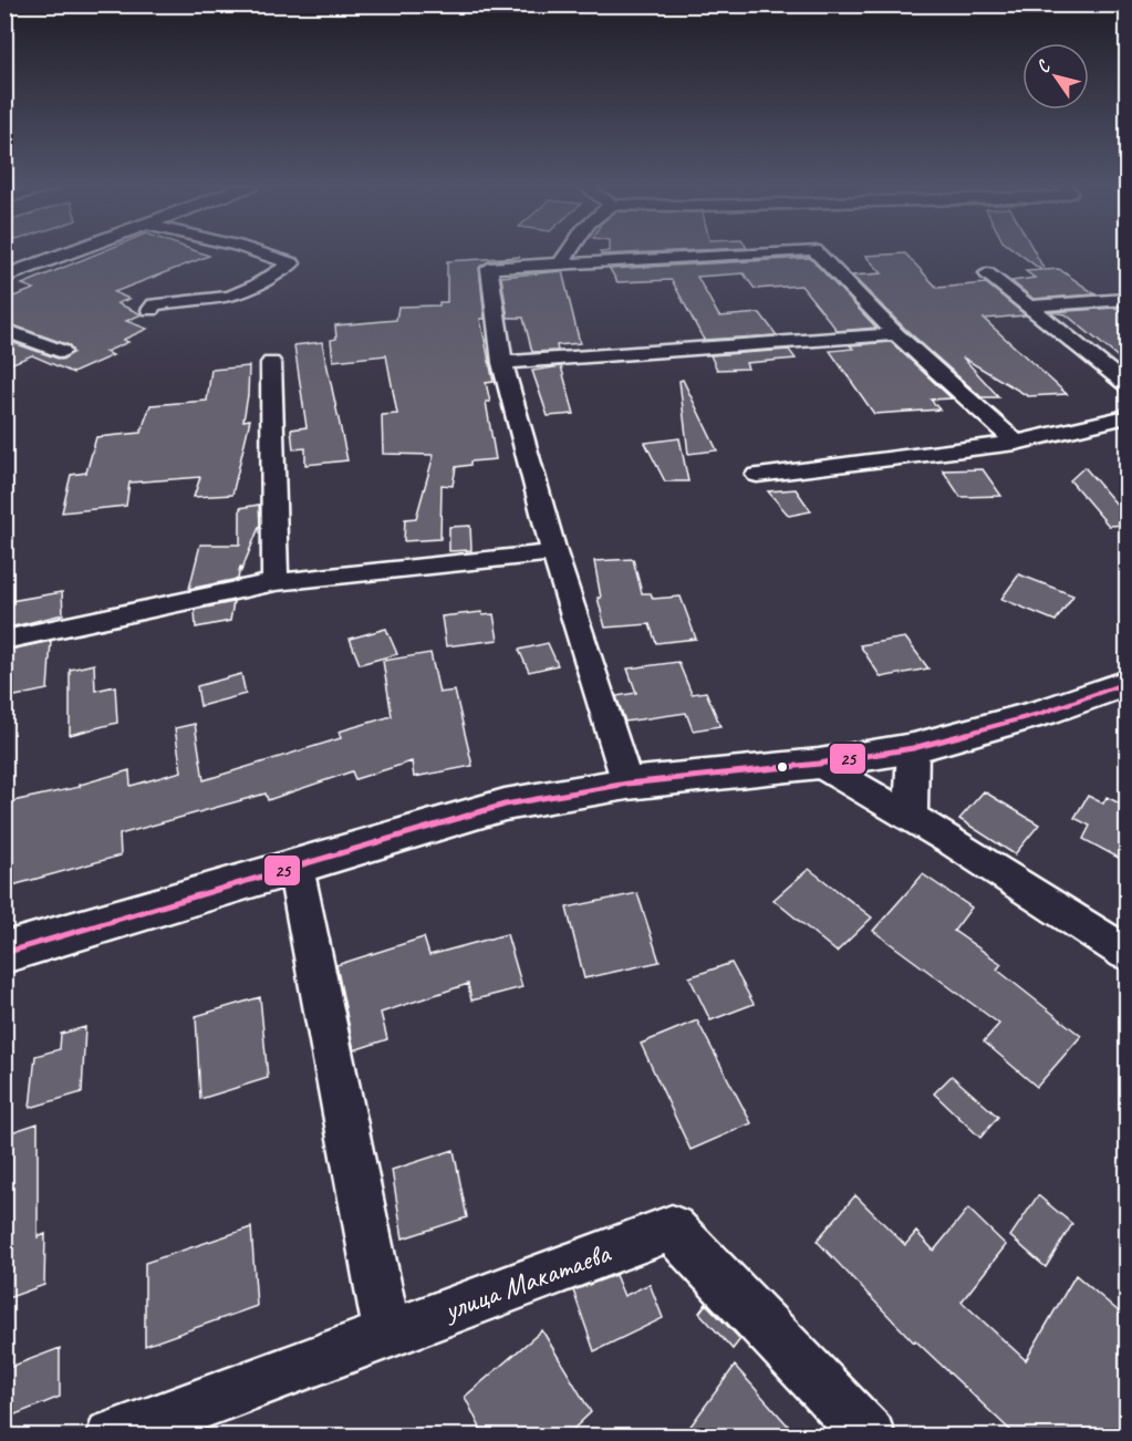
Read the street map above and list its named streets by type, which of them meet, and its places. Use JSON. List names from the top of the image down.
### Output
{
  "streets": {
    "street": ["улица Макатаева"]
  },
  "lines": ["transit line 25"],
  "north": "top left"
}
